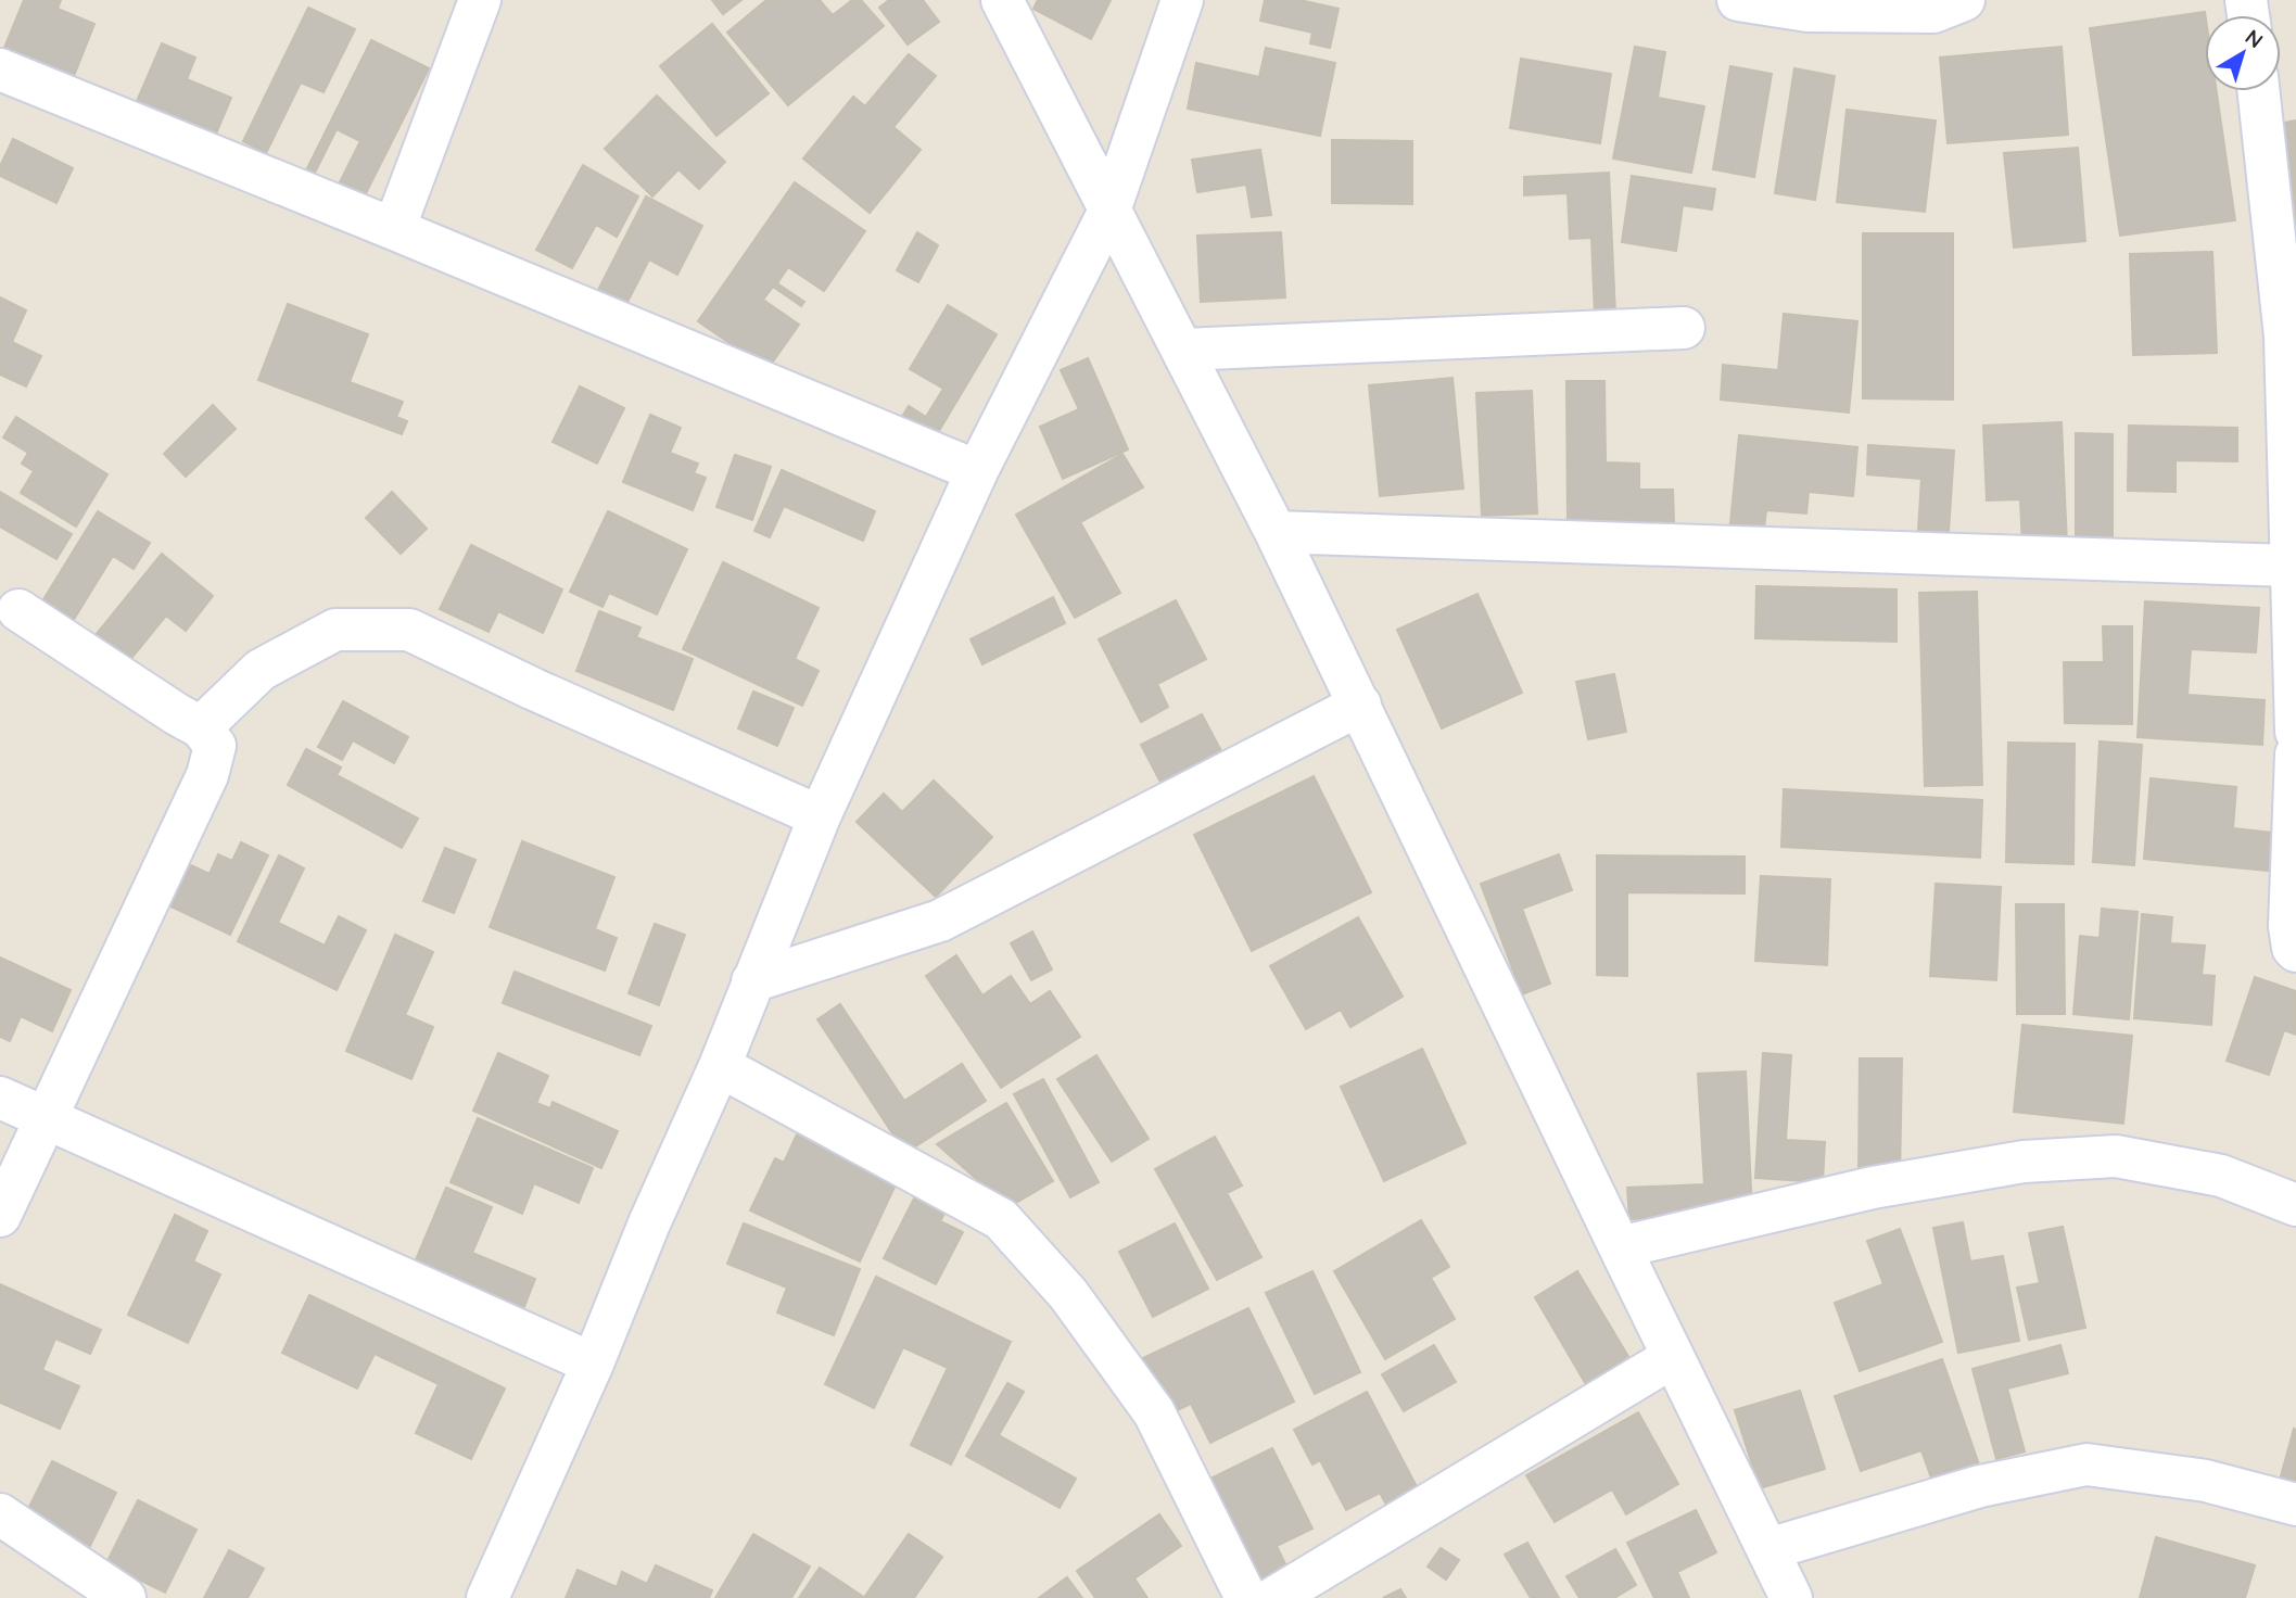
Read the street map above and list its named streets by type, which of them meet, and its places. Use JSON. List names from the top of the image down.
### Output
{
  "north": "top right"
}
